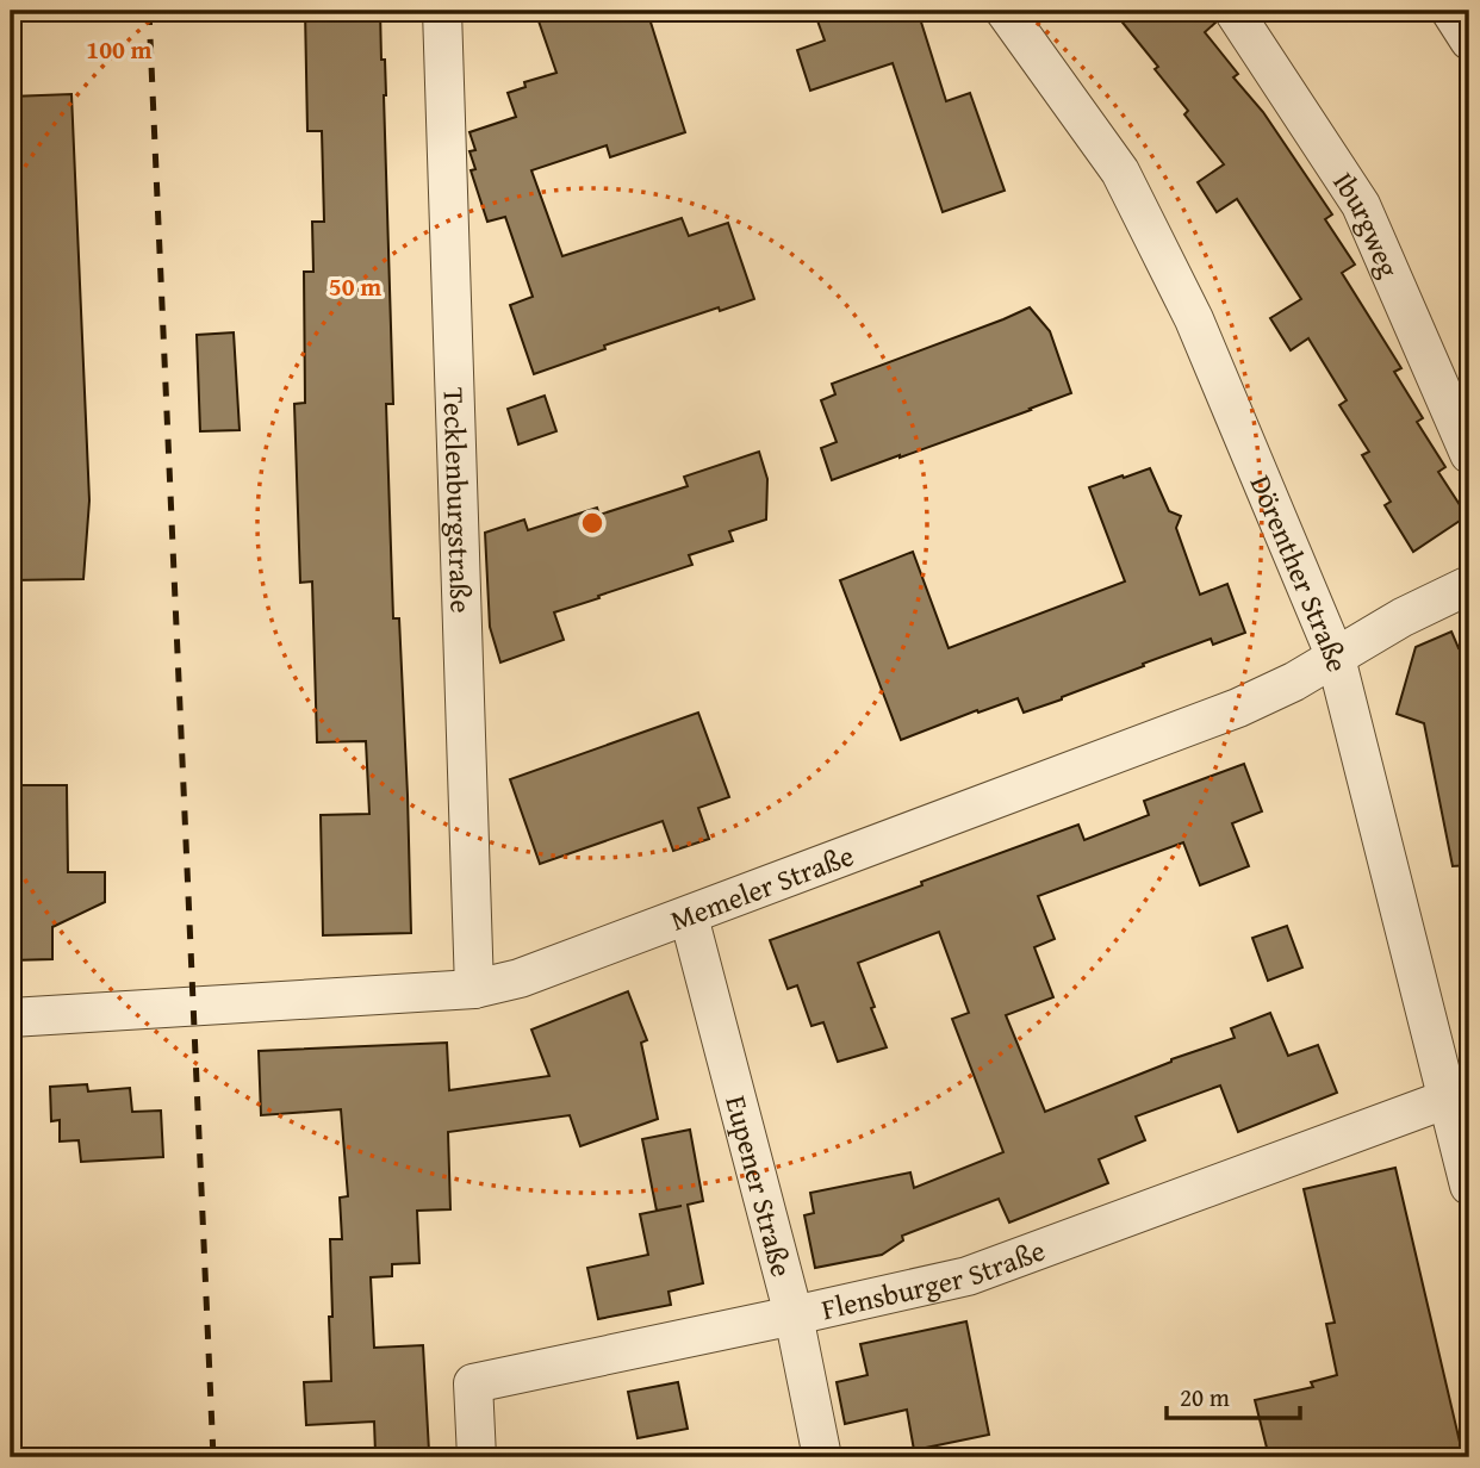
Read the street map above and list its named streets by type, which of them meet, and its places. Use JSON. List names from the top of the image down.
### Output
{
  "streets": {
    "street": [
      "Iburgweg",
      "Tecklenburgstraße",
      "Dörenther Straße",
      "Memeler Straße",
      "Eupener Straße",
      "Flensburger Straße"
    ]
  },
  "crossings": [
    ["Tecklenburgstraße", "Memeler Straße"],
    ["Dörenther Straße", "Memeler Straße"],
    ["Dörenther Straße", "Flensburger Straße"],
    ["Memeler Straße", "Eupener Straße"],
    ["Eupener Straße", "Flensburger Straße"]
  ],
  "scale_bar": "20 m",
  "rings": ["100 m", "50 m"]
}
